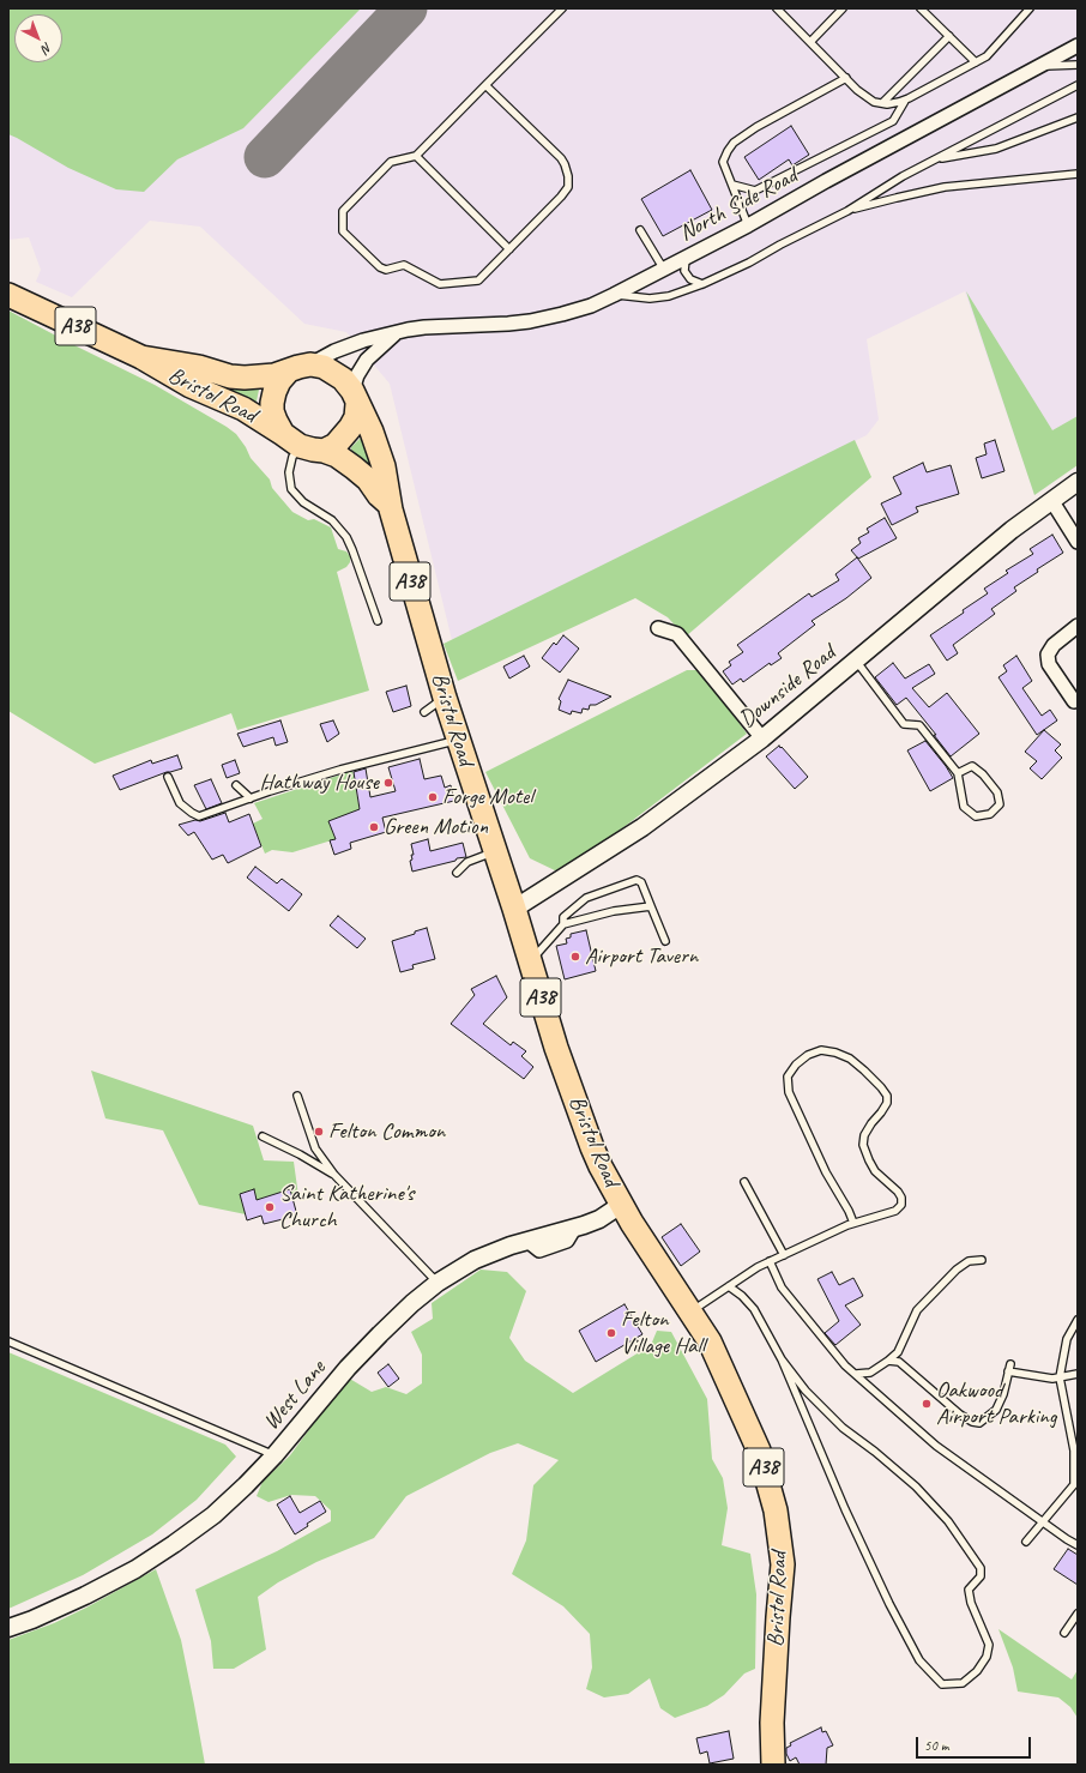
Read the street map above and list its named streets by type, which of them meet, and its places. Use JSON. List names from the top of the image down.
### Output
{
  "streets": {
    "highway": ["A38", "Bristol Road"],
    "street": ["North Side Road", "Downside Road", "West Lane"]
  },
  "crossings": [
    ["North Side Road", "Bristol Road"],
    ["Bristol Road", "Downside Road"],
    ["Bristol Road", "West Lane"]
  ],
  "places": [
    "Hathway House",
    "Forge Motel",
    "Green Motion",
    "Airport Tavern",
    "Felton Common",
    "Saint Katherine's Church",
    "Felton Village Hall",
    "Oakwood Airport Parking"
  ],
  "scale_bar": "50 m",
  "north": "bottom right"
}
